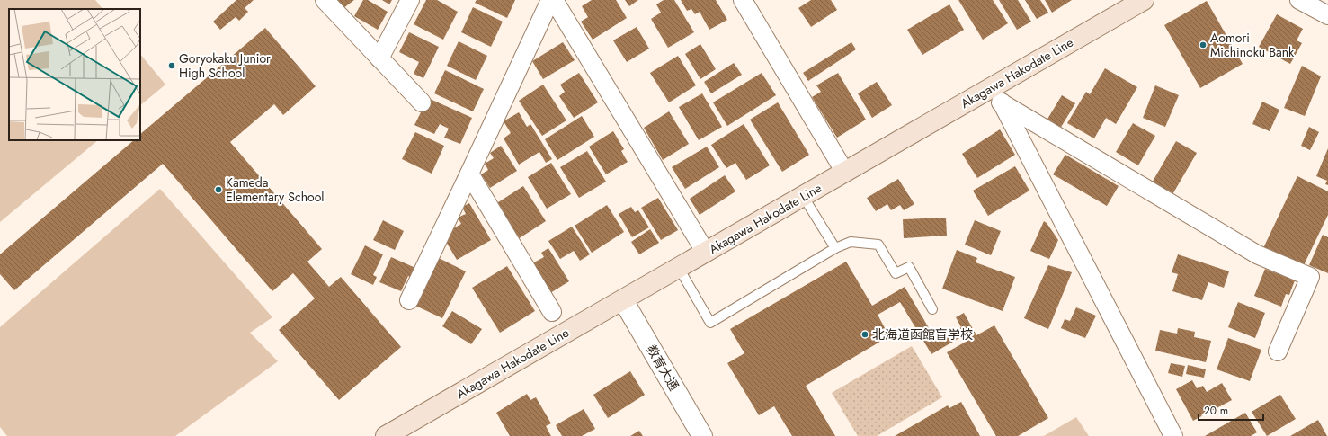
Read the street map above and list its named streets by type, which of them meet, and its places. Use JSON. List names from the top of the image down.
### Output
{
  "streets": {
    "main road": ["Akagawa Hakodate Line"],
    "street": ["教育大通"]
  },
  "crossings": [
    ["Akagawa Hakodate Line", "教育大通"]
  ],
  "places": [
    "Aomori Michinoku Bank",
    "Goryokaku Junior High School",
    "Kameda Elementary School",
    "北海道函館盲学校"
  ],
  "scale_bar": "20 m"
}
